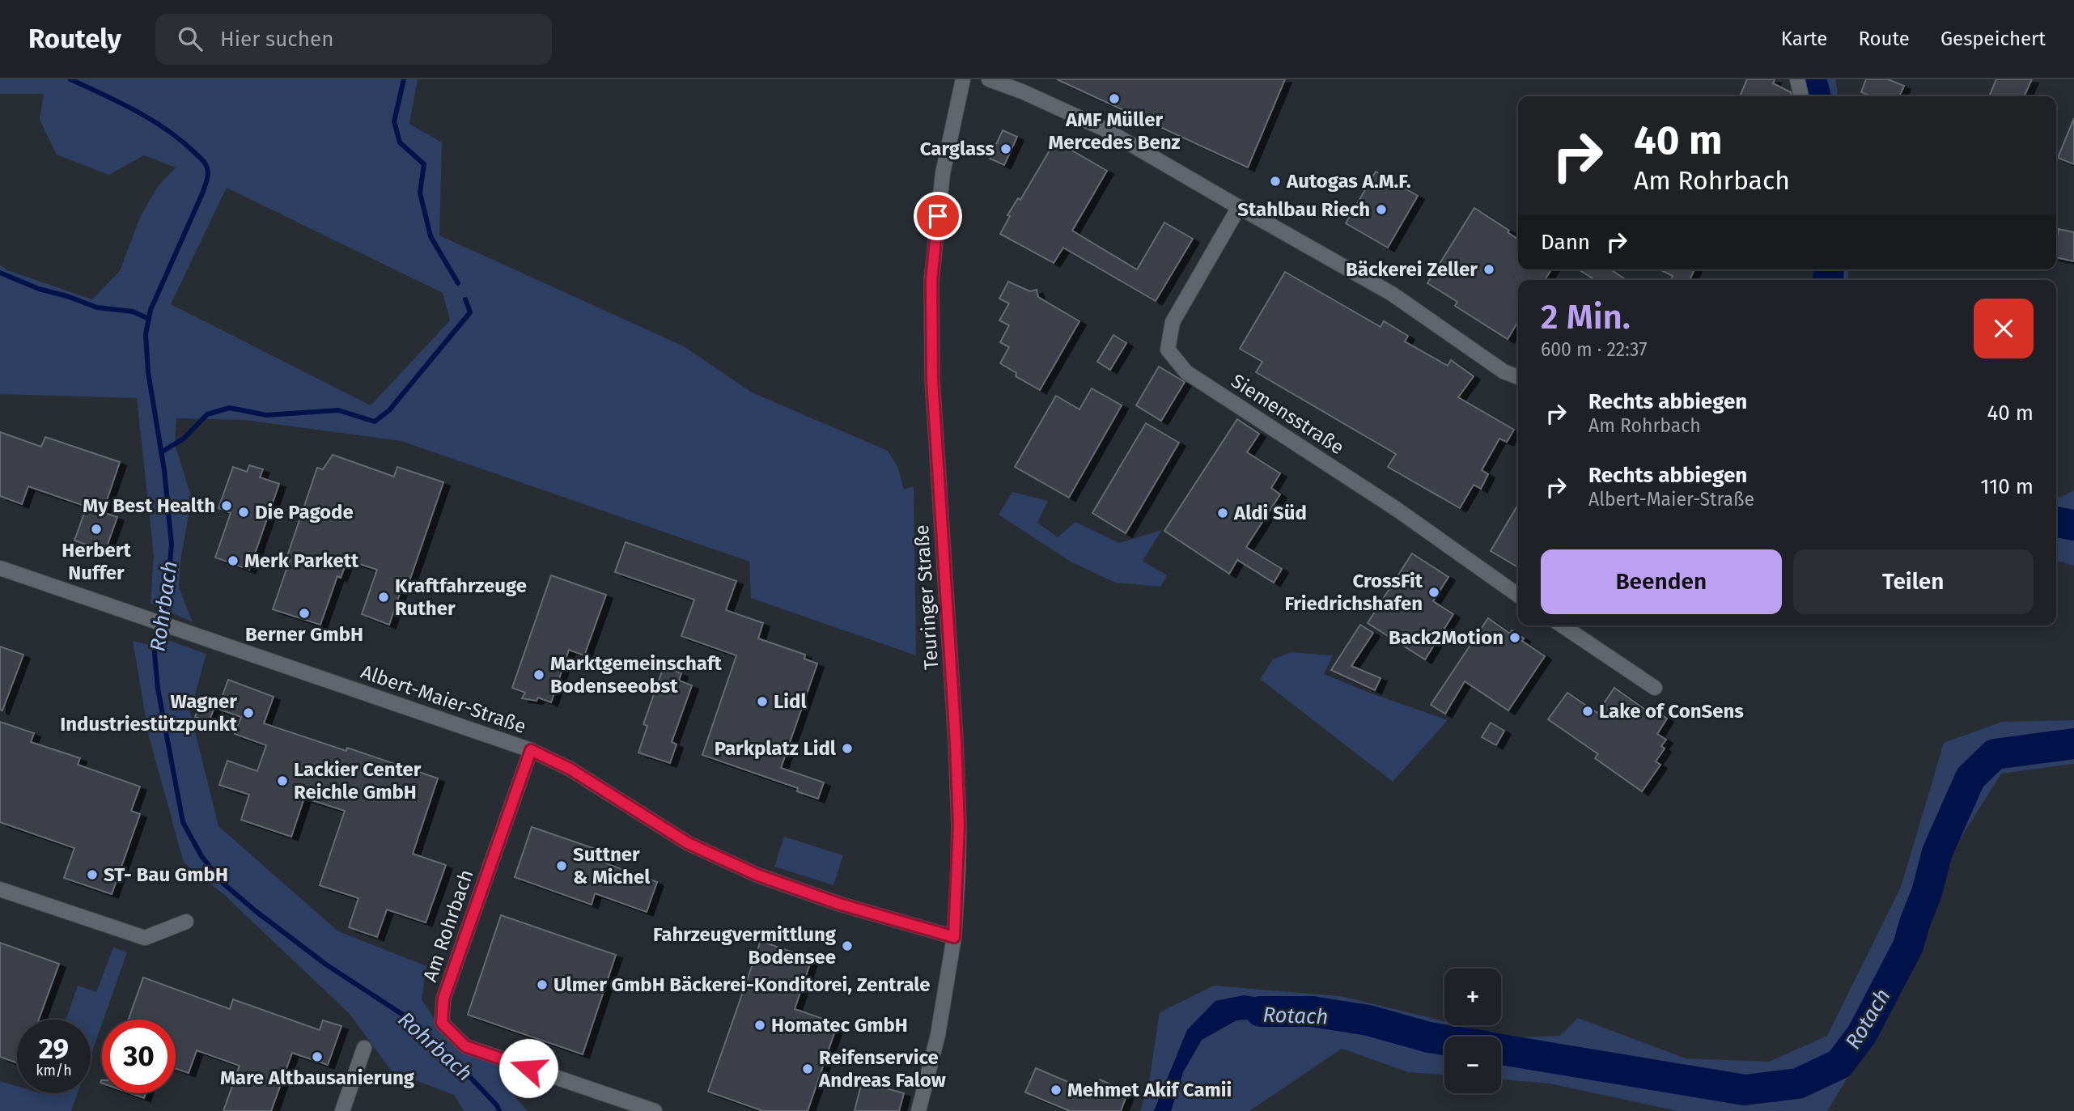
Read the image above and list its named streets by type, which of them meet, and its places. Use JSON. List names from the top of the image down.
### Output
{
  "streets": {
    "street": [
      "Siemensstraße",
      "Teuringer Straße",
      "Albert-Maier-Straße",
      "Am Rohrbach"
    ]
  },
  "crossings": [
    ["Teuringer Straße", "Albert-Maier-Straße"],
    ["Albert-Maier-Straße", "Am Rohrbach"]
  ],
  "water": ["Rohrbach", "Rotach"],
  "places": [
    "AMF Müller Mercedes Benz",
    "Carglass",
    "Autogas A.M.F.",
    "Stahlbau Riech",
    "Bäckerei Zeller",
    "My Best Health",
    "Die Pagode",
    "Aldi Süd",
    "Herbert Nuffer",
    "Merk Parkett",
    "CrossFit Friedrichshafen",
    "Kraftfahrzeuge Ruther",
    "Berner GmbH",
    "Back2Motion",
    "Marktgemeinschaft Bodenseeobst",
    "Lidl",
    "Lake of ConSens",
    "Wagner Industriestützpunkt",
    "Parkplatz Lidl",
    "Lackier Center Reichle GmbH",
    "Suttner & Michel",
    "ST- Bau GmbH",
    "Fahrzeugvermittlung Bodensee",
    "Ulmer GmbH Bäckerei-Konditorei, Zentrale",
    "Homatec GmbH",
    "Mare Altbausanierung",
    "Reifenservice Andreas Falow",
    "Mehmet Akif Camii"
  ],
  "page": {
    "header": "Routely",
    "search": "Hier suchen",
    "nav": ["Karte", "Route", "Gespeichert"],
    "turn": ["40 m", "Am Rohrbach"],
    "then": "Dann",
    "heading": ["2 Min.", "600 m · 22:37"],
    "list": [
      {
        "name": "Rechts abbiegen",
        "note": "Am Rohrbach",
        "value": "40 m"
      },
      {
        "name": "Rechts abbiegen",
        "note": "Albert-Maier-Straße",
        "value": "110 m"
      }
    ],
    "buttons": ["Beenden", "Teilen"],
    "map_buttons": ["+", "−"],
    "speed": "29 km/h",
    "limit": "30"
  }
}
